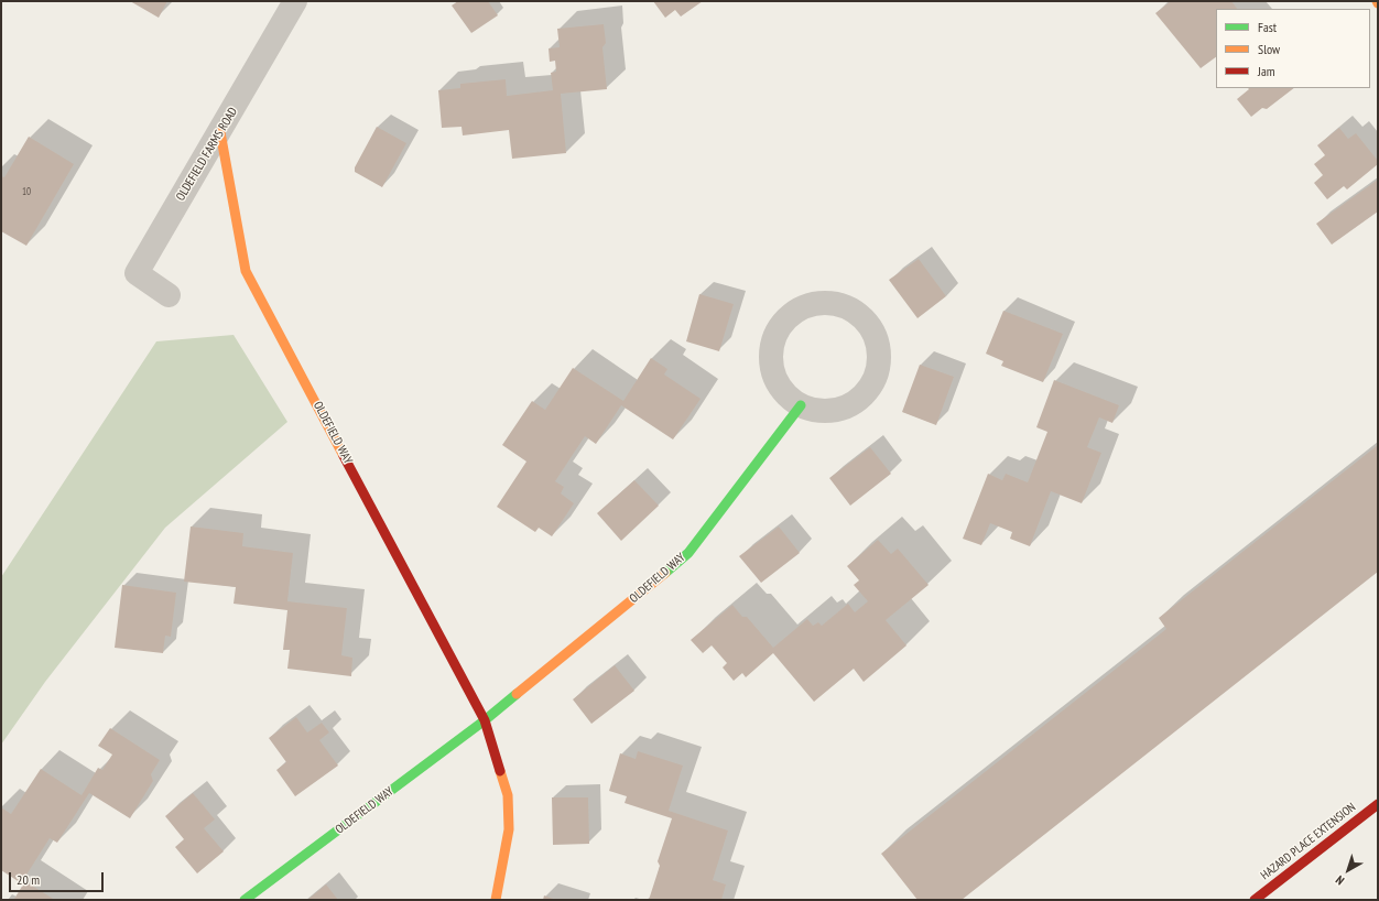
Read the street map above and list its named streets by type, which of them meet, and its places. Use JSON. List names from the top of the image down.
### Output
{
  "streets": {
    "street": ["OLDEFIELD FARMS ROAD", "OLDEFIELD WAY", "HAZARD PLACE EXTENSION"]
  },
  "crossings": [
    ["OLDEFIELD FARMS ROAD", "OLDEFIELD WAY"]
  ],
  "house_numbers": ["10"],
  "legend": ["Fast", "Slow", "Jam"],
  "scale_bar": "20 m",
  "north": "bottom left"
}
